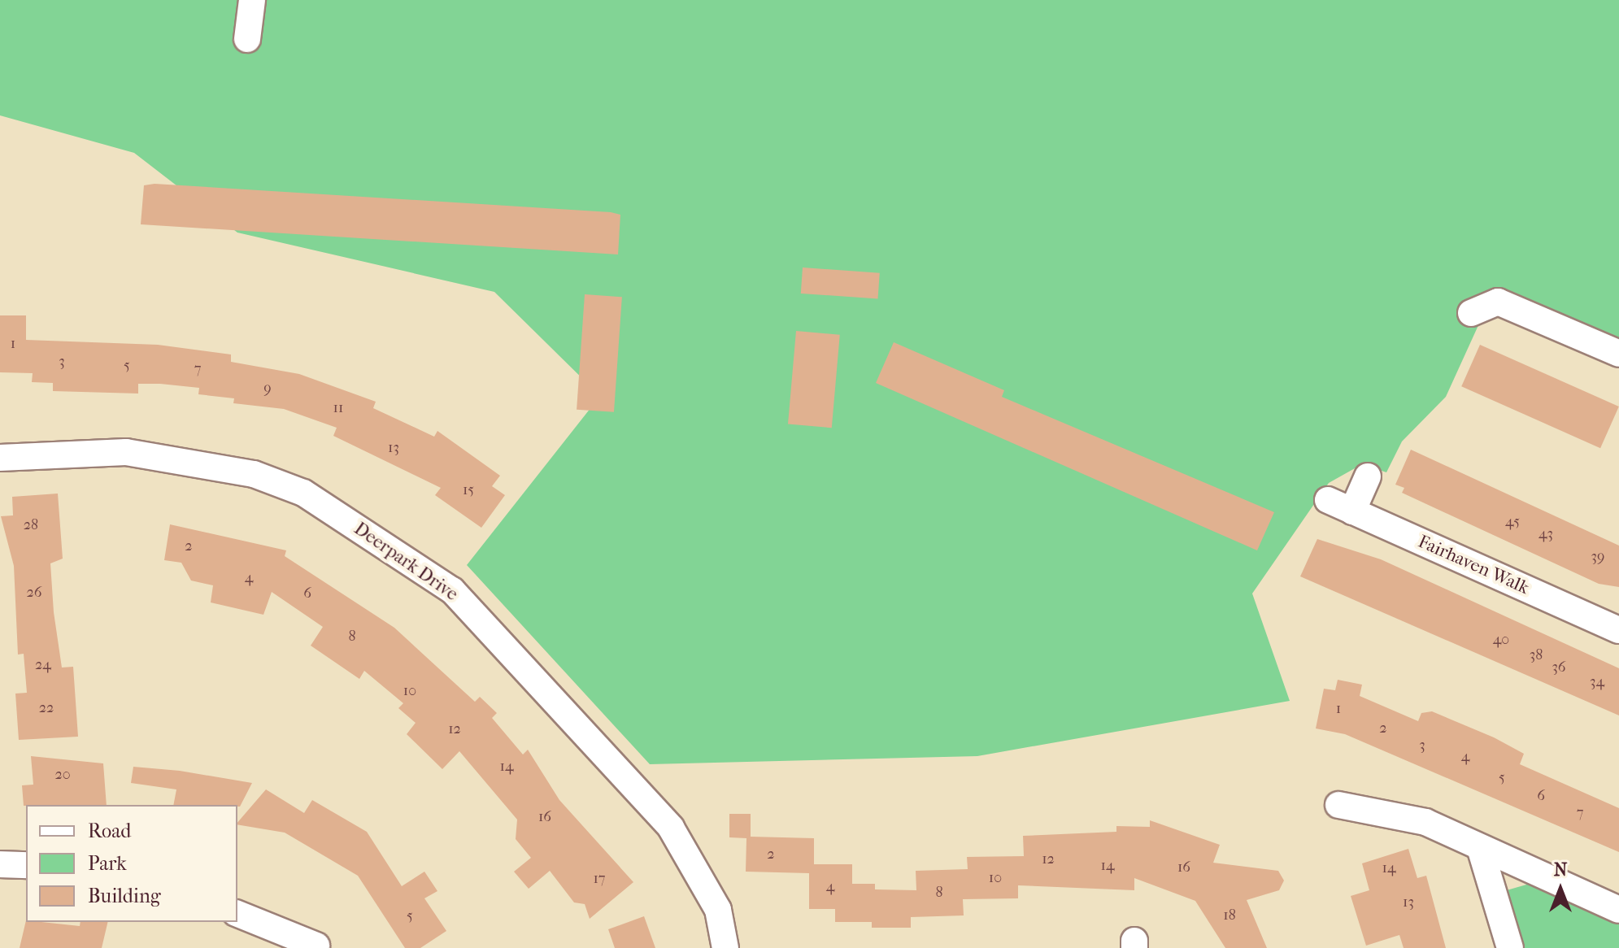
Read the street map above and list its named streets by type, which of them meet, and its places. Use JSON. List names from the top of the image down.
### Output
{
  "streets": {
    "street": ["Deerpark Drive", "Fairhaven Walk"]
  },
  "house_numbers": [
    "1",
    "3",
    "5",
    "7",
    "9",
    "11",
    "13",
    "15",
    "45",
    "28",
    "43",
    "2",
    "39",
    "4",
    "26",
    "6",
    "8",
    "40",
    "38",
    "24",
    "36",
    "34",
    "10",
    "22",
    "1",
    "2",
    "12",
    "3",
    "4",
    "14",
    "20",
    "5",
    "6",
    "7",
    "16",
    "2",
    "12",
    "14",
    "16",
    "14",
    "10",
    "17",
    "4",
    "8",
    "13",
    "18",
    "5"
  ],
  "legend": ["Road", "Park", "Building"],
  "north": "top"
}
